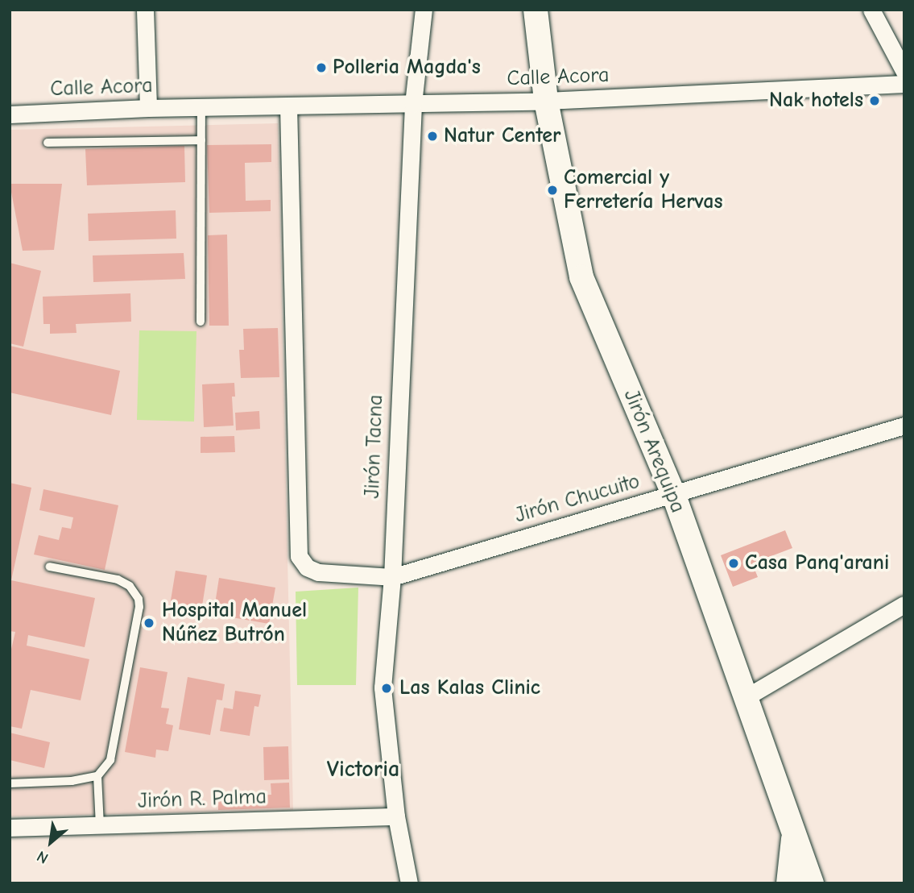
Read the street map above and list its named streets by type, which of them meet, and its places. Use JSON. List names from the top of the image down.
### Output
{
  "streets": {
    "street": [
      "Calle Acora",
      "Jirón Tacna",
      "Jirón Arequipa",
      "Jirón Chucuito",
      "Jirón R. Palma"
    ]
  },
  "crossings": [
    ["Calle Acora", "Jirón Tacna"],
    ["Calle Acora", "Jirón Arequipa"],
    ["Calle Acora", "Jirón Chucuito"],
    ["Jirón Tacna", "Jirón Chucuito"],
    ["Jirón Tacna", "Jirón R. Palma"],
    ["Jirón Arequipa", "Jirón Chucuito"]
  ],
  "districts": ["Victoria"],
  "places": [
    "Polleria Magda's",
    "Nak hotels",
    "Natur Center",
    "Comercial y Ferretería Hervas",
    "Casa Panq'arani",
    "Hospital Manuel Núñez Butrón",
    "Las Kalas Clinic"
  ],
  "north": "bottom left"
}
